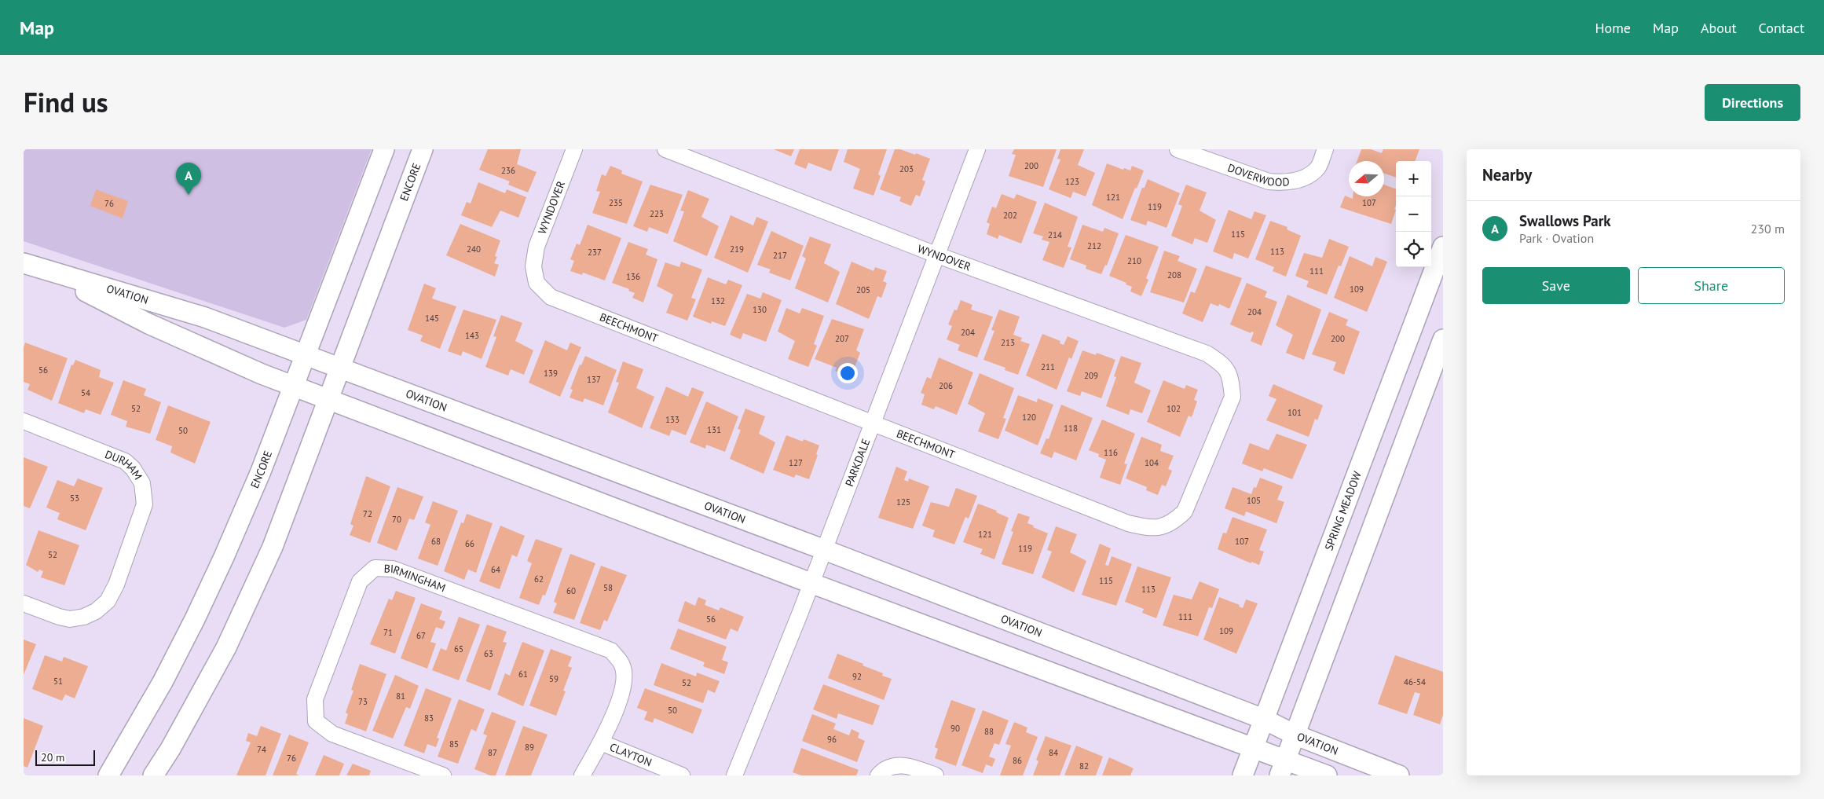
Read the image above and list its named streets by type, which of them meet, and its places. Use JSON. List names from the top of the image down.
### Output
{
  "streets": {
    "street": [
      "DOVERWOOD",
      "ENCORE",
      "WYNDOVER",
      "OVATION",
      "BEECHMONT",
      "PARKDALE",
      "DURHAM",
      "SPRING MEADOW",
      "BIRMINGHAM",
      "CLAYTON"
    ]
  },
  "crossings": [
    ["ENCORE", "OVATION"],
    ["WYNDOVER", "BEECHMONT"],
    ["WYNDOVER", "PARKDALE"],
    ["OVATION", "PARKDALE"],
    ["OVATION", "SPRING MEADOW"],
    ["BEECHMONT", "PARKDALE"],
    ["BIRMINGHAM", "CLAYTON"]
  ],
  "house_numbers": [
    "200",
    "203",
    "236",
    "123",
    "121",
    "235",
    "107",
    "76",
    "119",
    "223",
    "202",
    "115",
    "214",
    "212",
    "240",
    "219",
    "113",
    "237",
    "217",
    "210",
    "111",
    "208",
    "136",
    "109",
    "205",
    "132",
    "130",
    "204",
    "145",
    "204",
    "143",
    "207",
    "200",
    "213",
    "211",
    "56",
    "139",
    "209",
    "137",
    "206",
    "54",
    "52",
    "102",
    "101",
    "120",
    "133",
    "118",
    "131",
    "50",
    "116",
    "127",
    "104",
    "53",
    "105",
    "125",
    "72",
    "70",
    "121",
    "68",
    "107",
    "66",
    "119",
    "52",
    "64",
    "62",
    "115",
    "58",
    "113",
    "60",
    "111",
    "56",
    "109",
    "71",
    "67",
    "65",
    "63",
    "61",
    "92",
    "59",
    "51",
    "46-54",
    "52",
    "81",
    "73",
    "50",
    "83",
    "90",
    "88",
    "96",
    "85",
    "89",
    "74",
    "87",
    "84",
    "76",
    "86",
    "82"
  ],
  "scale_bar": "20 m",
  "north": "left",
  "page": {
    "header": "Map",
    "nav": [
      "Home",
      "Map",
      "About",
      "Contact"
    ],
    "title": "Find us",
    "buttons": [
      "Directions",
      ["Save", "Share"]
    ],
    "heading": "Nearby",
    "map_buttons": ["+", "−"],
    "pins": "A",
    "list": [
      {
        "mark": "A",
        "name": "Swallows Park",
        "note": "Park · Ovation",
        "value": "230 m"
      }
    ],
    "scale": "20 m"
  }
}
